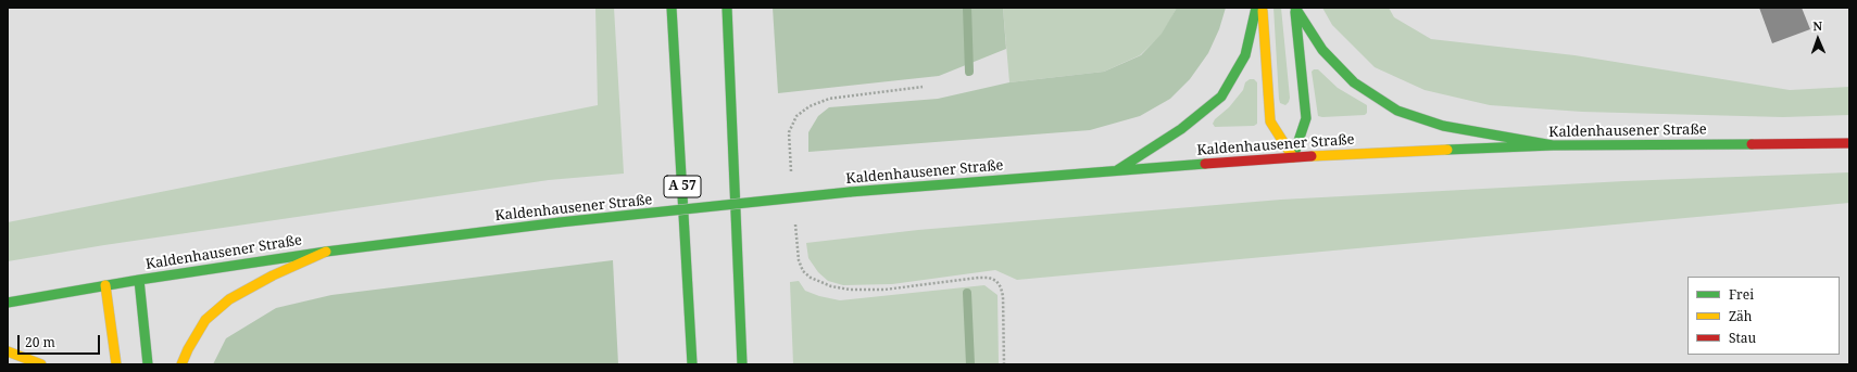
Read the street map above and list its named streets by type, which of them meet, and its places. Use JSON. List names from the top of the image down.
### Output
{
  "streets": {
    "main road": ["Kaldenhausener Straße", "A 57"]
  },
  "legend": ["Frei", "Zäh", "Stau"],
  "scale_bar": "20 m",
  "north": "top"
}
